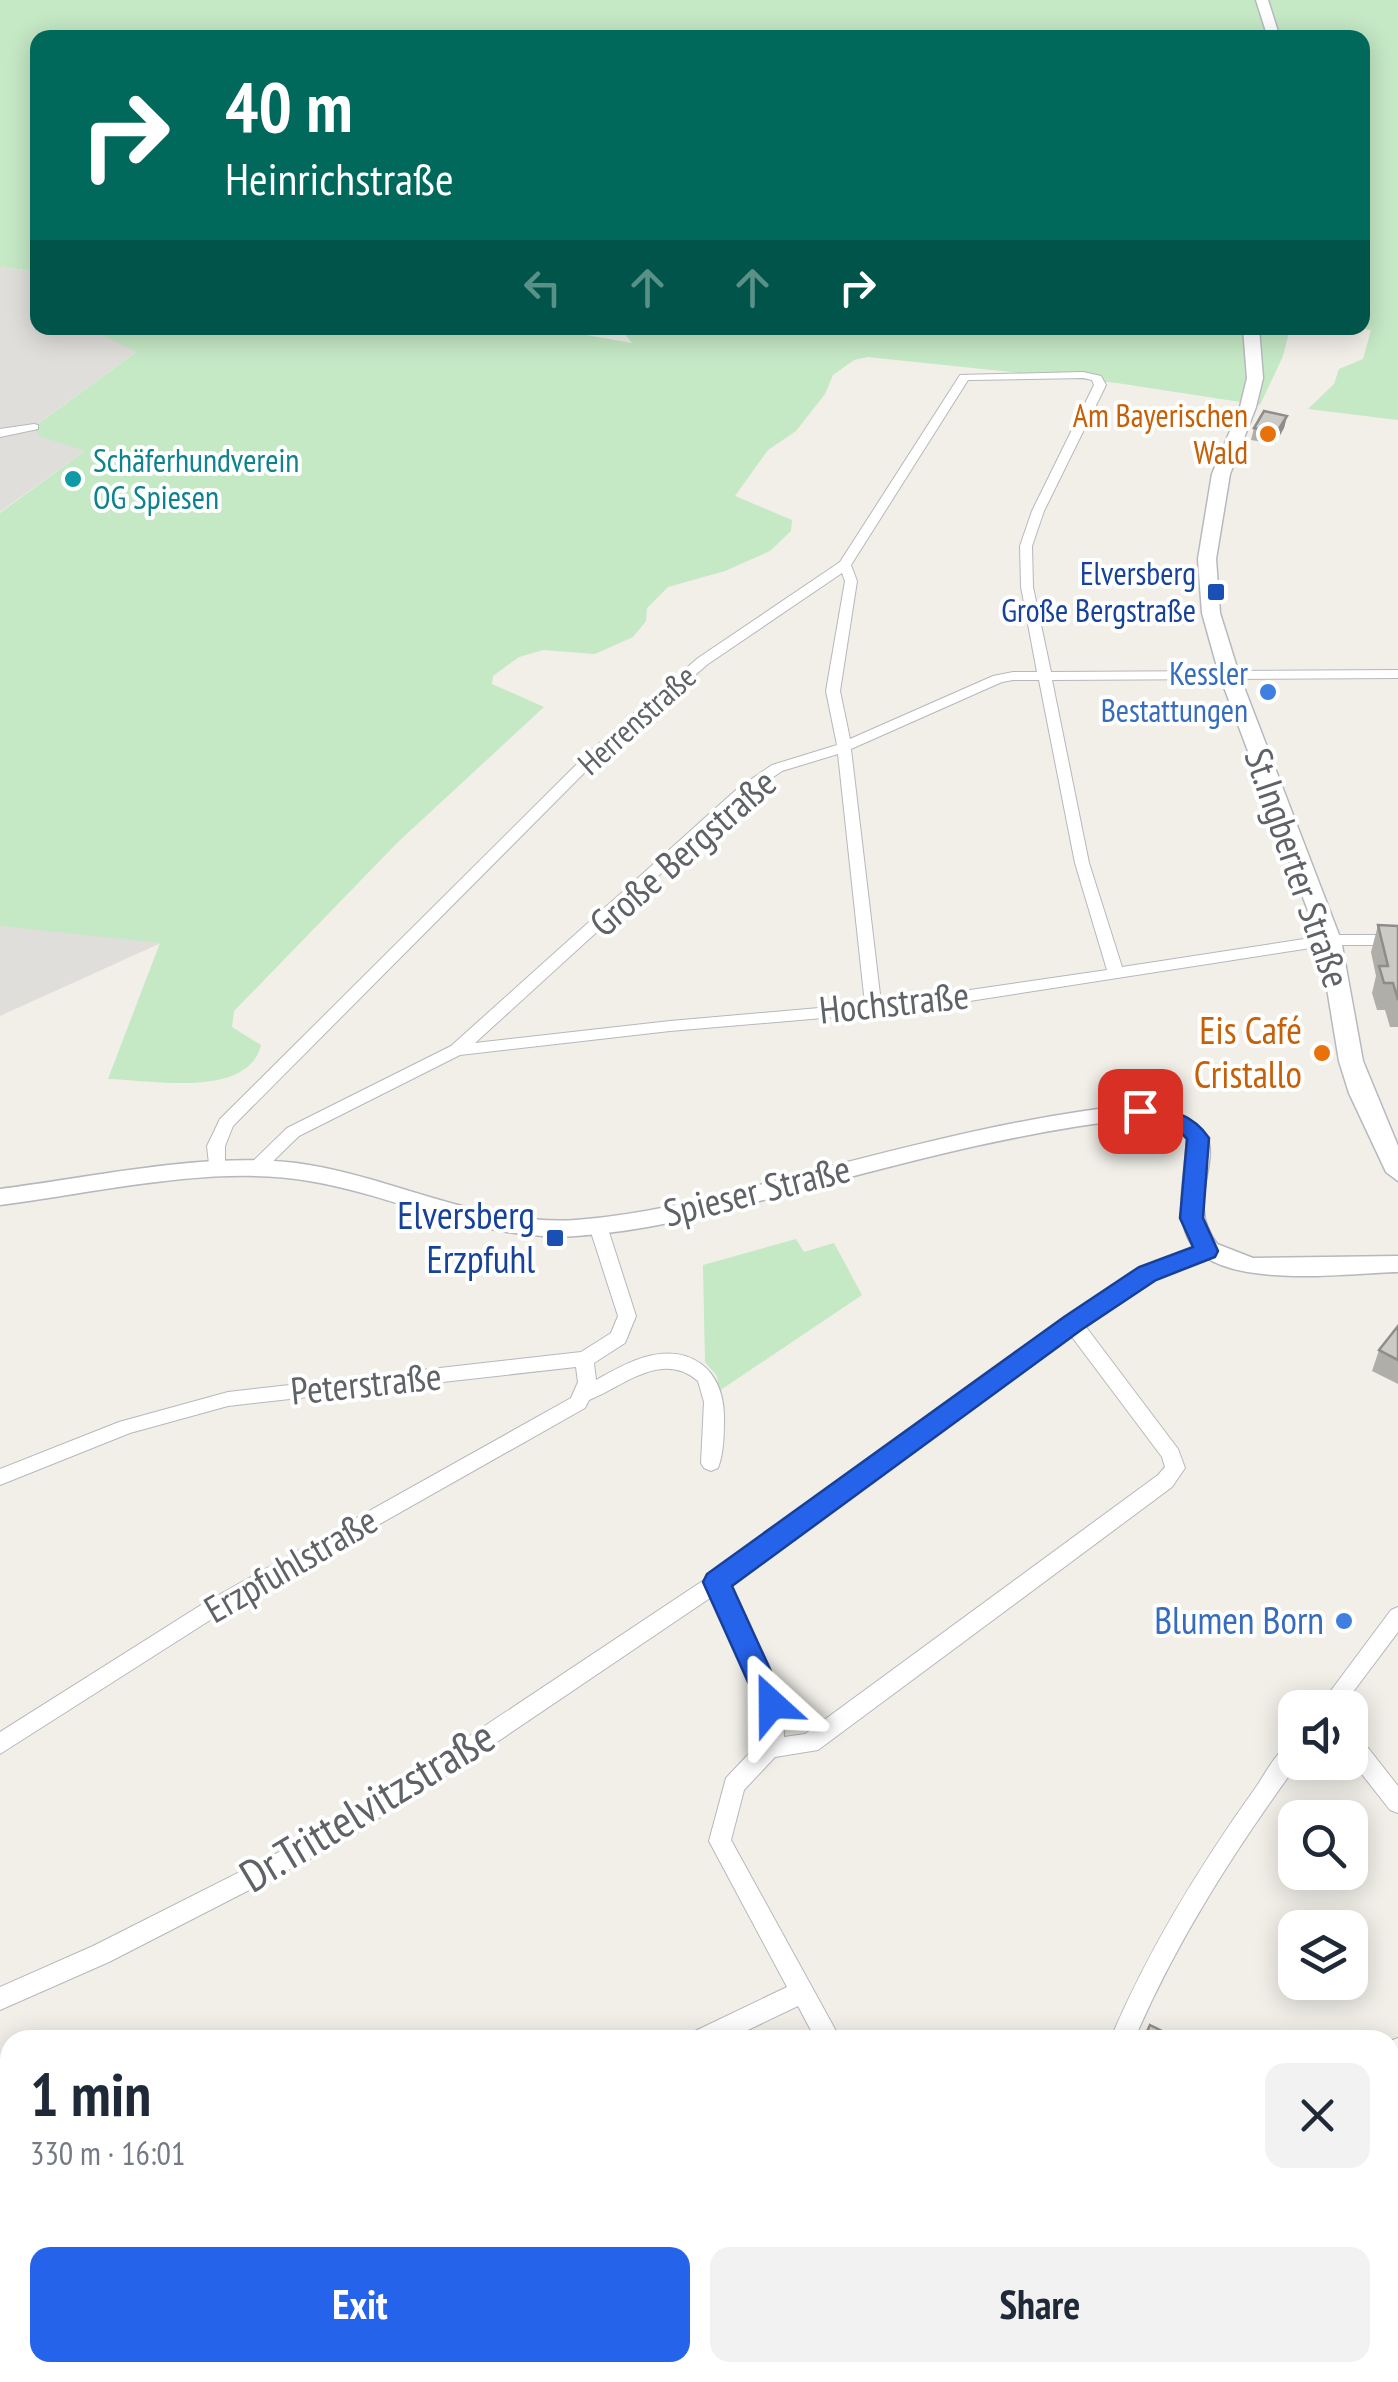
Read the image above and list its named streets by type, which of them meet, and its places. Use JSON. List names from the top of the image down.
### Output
{
  "streets": {
    "main road": ["St.Ingberter Straße"],
    "street": [
      "Herrenstraße",
      "Große Bergstraße",
      "Hochstraße",
      "Spieser Straße",
      "Peterstraße",
      "Erzpfuhlstraße",
      "Dr.Trittelvitzstraße"
    ]
  },
  "crossings": [
    ["Herrenstraße", "Große Bergstraße"],
    ["Herrenstraße", "Spieser Straße"],
    ["Große Bergstraße", "St.Ingberter Straße"],
    ["Große Bergstraße", "Hochstraße"],
    ["Große Bergstraße", "Spieser Straße"],
    ["St.Ingberter Straße", "Hochstraße"],
    ["Spieser Straße", "Dr.Trittelvitzstraße"]
  ],
  "places": {
    "other": [
      "Am Bayerischen Wald",
      "Schäferhundverein OG Spiesen",
      "Kessler Bestattungen",
      "Eis Café Cristallo",
      "Blumen Born"
    ],
    "transit": ["Elversberg Große Bergstraße", "Elversberg Erzpfuhl"]
  },
  "page": {
    "turn": ["40 m", "Heinrichstraße"],
    "heading": ["1 min", "330 m · 16:01"],
    "buttons": ["Exit", "Share"]
  }
}
